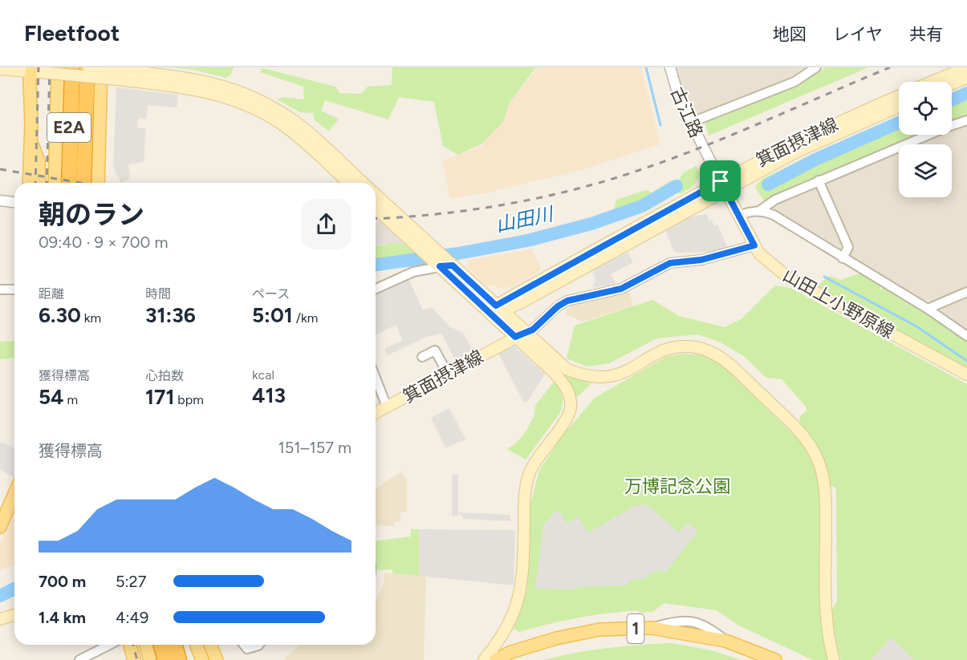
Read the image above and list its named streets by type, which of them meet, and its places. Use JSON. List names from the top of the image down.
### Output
{
  "streets": {
    "highway": ["E2A"],
    "main road": ["箕面摂津線", "山田上小野原線", "1"],
    "street": ["古江路"]
  },
  "crossings": [
    ["古江路", "箕面摂津線"],
    ["古江路", "山田上小野原線"],
    ["箕面摂津線", "山田上小野原線"]
  ],
  "water": ["山田川"],
  "parks": ["万博記念公園"],
  "page": {
    "header": "Fleetfoot",
    "nav": ["地図", "レイヤ", "共有"],
    "heading": ["朝のラン", "09:40 · 9 × 700 m"],
    "stats": [
      ["距離", "6.30 km"],
      ["時間", "31:36"],
      ["ペース", "5:01 /km"],
      ["獲得標高", "54 m"],
      ["心拍数", "171 bpm"],
      ["kcal", "413"]
    ],
    "chart": ["獲得標高", "151–157 m"],
    "list": [
      {
        "name": "700 m",
        "note": "5:27"
      },
      {
        "name": "1.4 km",
        "note": "4:49"
      }
    ]
  }
}
